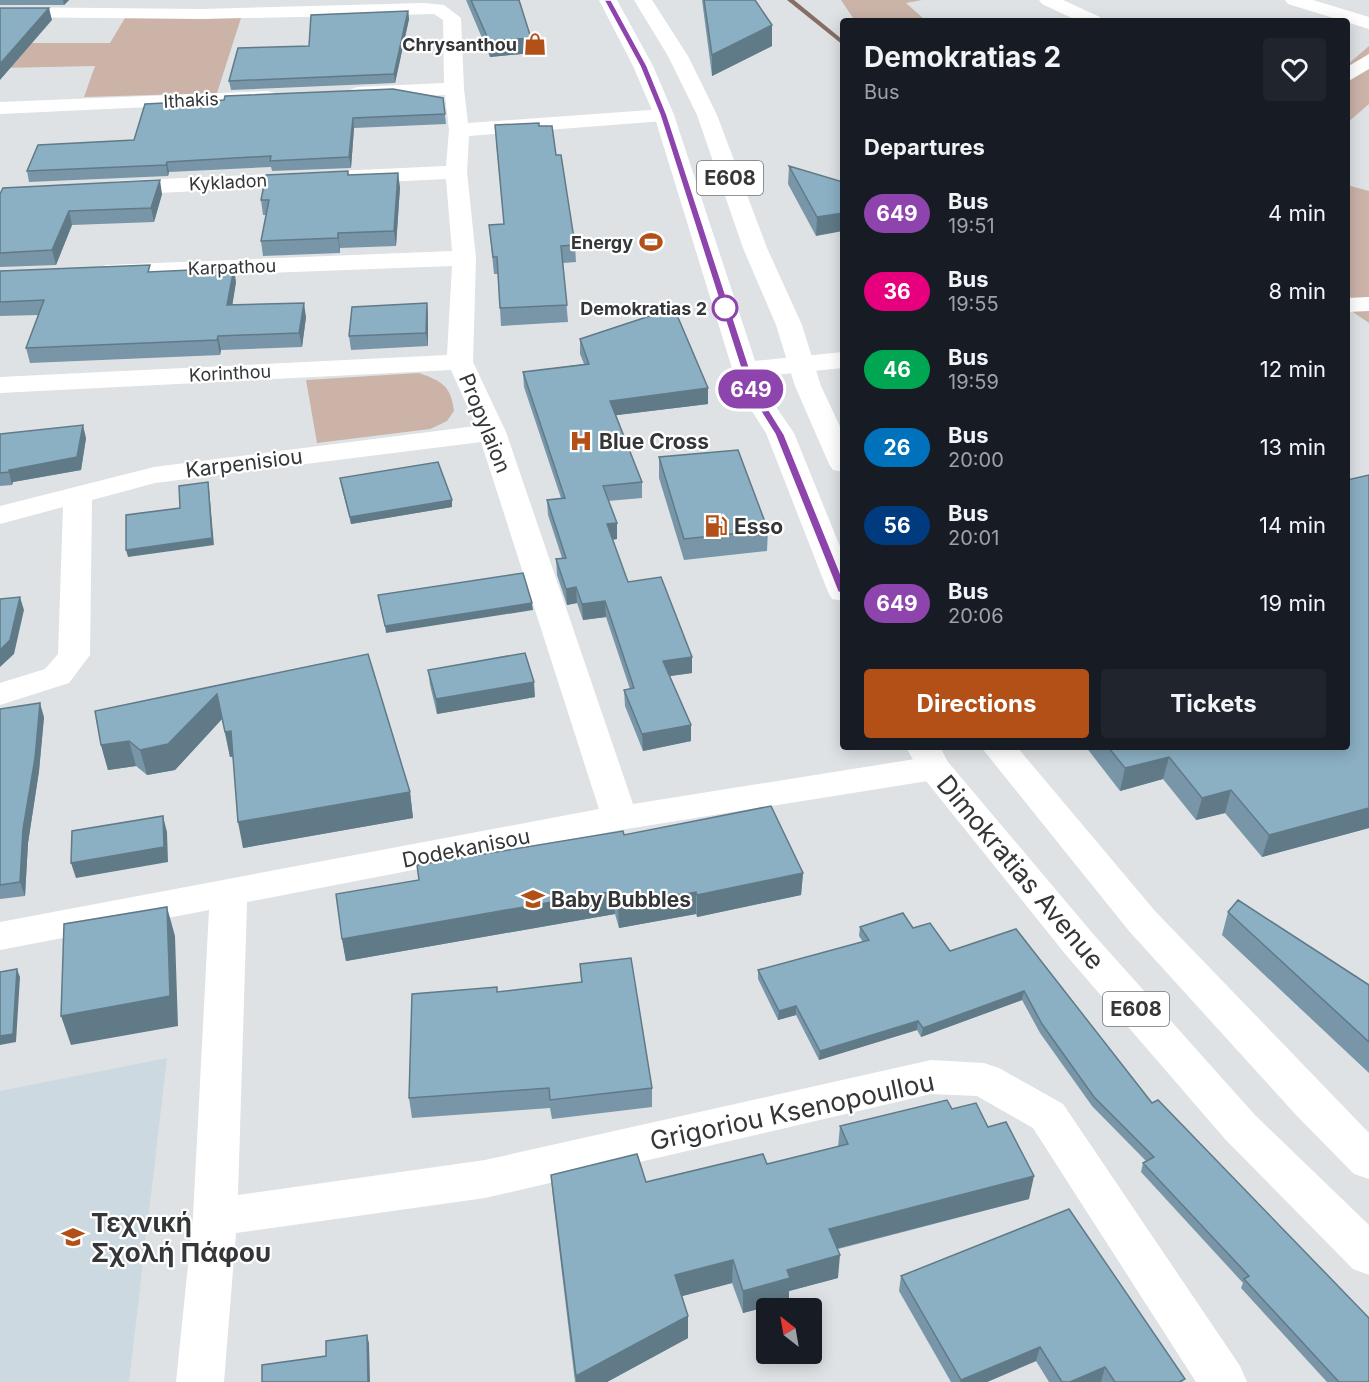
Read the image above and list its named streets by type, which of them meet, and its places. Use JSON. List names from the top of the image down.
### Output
{
  "streets": {
    "main road": [
      "Ithakis",
      "E608",
      "Kykladon",
      "Karpathou",
      "Korinthou",
      "Propylaion",
      "Karpenisiou",
      "Dodekanisou",
      "Dimokratias Avenue",
      "Grigoriou Ksenopoullou"
    ]
  },
  "crossings": [
    ["Kykladon", "Propylaion"],
    ["Karpathou", "Propylaion"],
    ["Korinthou", "Propylaion"],
    ["Propylaion", "Karpenisiou"],
    ["Propylaion", "Dodekanisou"],
    ["Dodekanisou", "Dimokratias Avenue"]
  ],
  "places": {
    "shop": ["Chrysanthou"],
    "sports": ["Energy"],
    "other": ["Demokratias 2"],
    "hospital": ["Blue Cross"],
    "fuel station": ["Esso"],
    "school or university": ["Baby Bubbles", "Τεχνική Σχολή Πάφου"]
  },
  "lines": ["bus line 649"],
  "north": "top left",
  "page": {
    "on_map": "649",
    "heading": [
      ["Demokratias 2", "Bus"],
      "Departures"
    ],
    "list": [
      {
        "mark": "649",
        "name": "Bus",
        "note": "19:51",
        "value": "4 min"
      },
      {
        "mark": "36",
        "name": "Bus",
        "note": "19:55",
        "value": "8 min"
      },
      {
        "mark": "46",
        "name": "Bus",
        "note": "19:59",
        "value": "12 min"
      },
      {
        "mark": "26",
        "name": "Bus",
        "note": "20:00",
        "value": "13 min"
      },
      {
        "mark": "56",
        "name": "Bus",
        "note": "20:01",
        "value": "14 min"
      },
      {
        "mark": "649",
        "name": "Bus",
        "note": "20:06",
        "value": "19 min"
      }
    ],
    "buttons": ["Directions", "Tickets"]
  }
}
